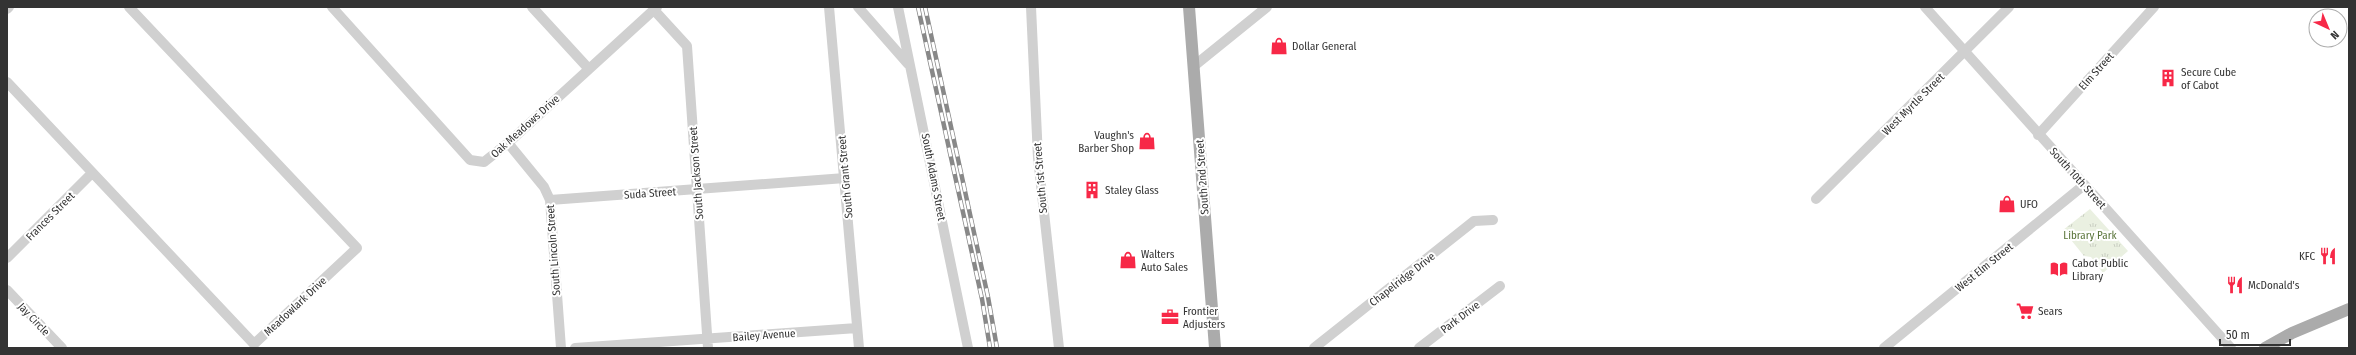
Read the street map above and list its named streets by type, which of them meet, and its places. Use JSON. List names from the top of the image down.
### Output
{
  "streets": {
    "main road": ["South 2nd Street"],
    "street": [
      "Elm Street",
      "West Myrtle Street",
      "Oak Meadows Drive",
      "South Jackson Street",
      "South Grant Street",
      "South Adams Street",
      "South 1st Street",
      "South 10th Street",
      "Suda Street",
      "Frances Street",
      "South Lincoln Street",
      "West Elm Street",
      "Chapelridge Drive",
      "Meadowlark Drive",
      "Park Drive",
      "Jay Circle",
      "Bailey Avenue"
    ]
  },
  "crossings": [
    ["Elm Street", "South 10th Street"],
    ["West Myrtle Street", "South 10th Street"],
    ["Oak Meadows Drive", "South Jackson Street"],
    ["Oak Meadows Drive", "South Lincoln Street"],
    ["South Jackson Street", "Suda Street"],
    ["South Jackson Street", "Bailey Avenue"],
    ["South Grant Street", "Suda Street"],
    ["South Grant Street", "Bailey Avenue"],
    ["South 10th Street", "West Elm Street"],
    ["Suda Street", "South Lincoln Street"],
    ["Frances Street", "Meadowlark Drive"]
  ],
  "parks": ["Library Park"],
  "places": {
    "shop": [
      "Dollar General",
      "Vaughn's Barber Shop",
      "UFO",
      "Walters Auto Sales"
    ],
    "building": ["Secure Cube of Cabot", "Staley Glass"],
    "restaurant": ["KFC", "McDonald's"],
    "library": ["Cabot Public Library"],
    "supermarket": ["Sears"],
    "office": ["Frontier Adjusters"]
  },
  "scale_bar": "50 m",
  "north": "bottom right"
}
